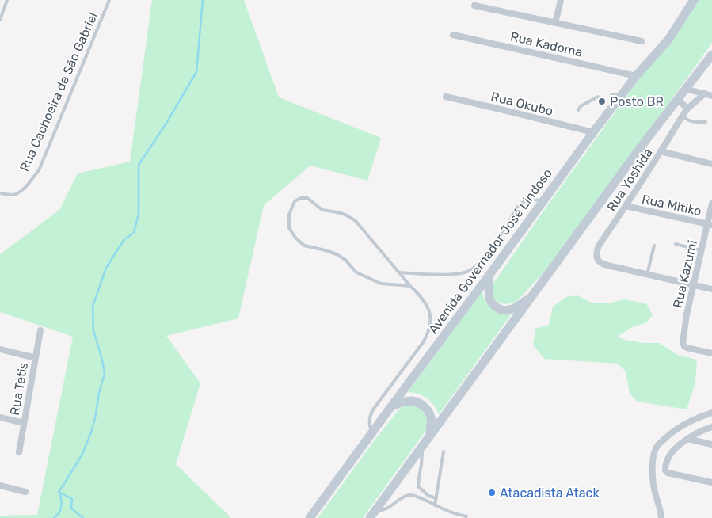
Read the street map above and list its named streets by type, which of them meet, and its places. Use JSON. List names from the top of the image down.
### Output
{
  "streets": {
    "main road": ["Avenida Governador José Lindoso"],
    "street": [
      "Rua Kadoma",
      "Rua Okubo",
      "Rua Yoshida",
      "Rua Mitiko",
      "Rua Kazumi",
      "Rua Tetis"
    ],
    "lane": ["Rua Cachoeira de São Gabriel"]
  },
  "crossings": [
    ["Rua Kadoma", "Avenida Governador José Lindoso"],
    ["Rua Okubo", "Avenida Governador José Lindoso"],
    ["Rua Yoshida", "Rua Mitiko"],
    ["Rua Mitiko", "Rua Kazumi"]
  ],
  "places": ["Posto BR", "Atacadista Atack"]
}
